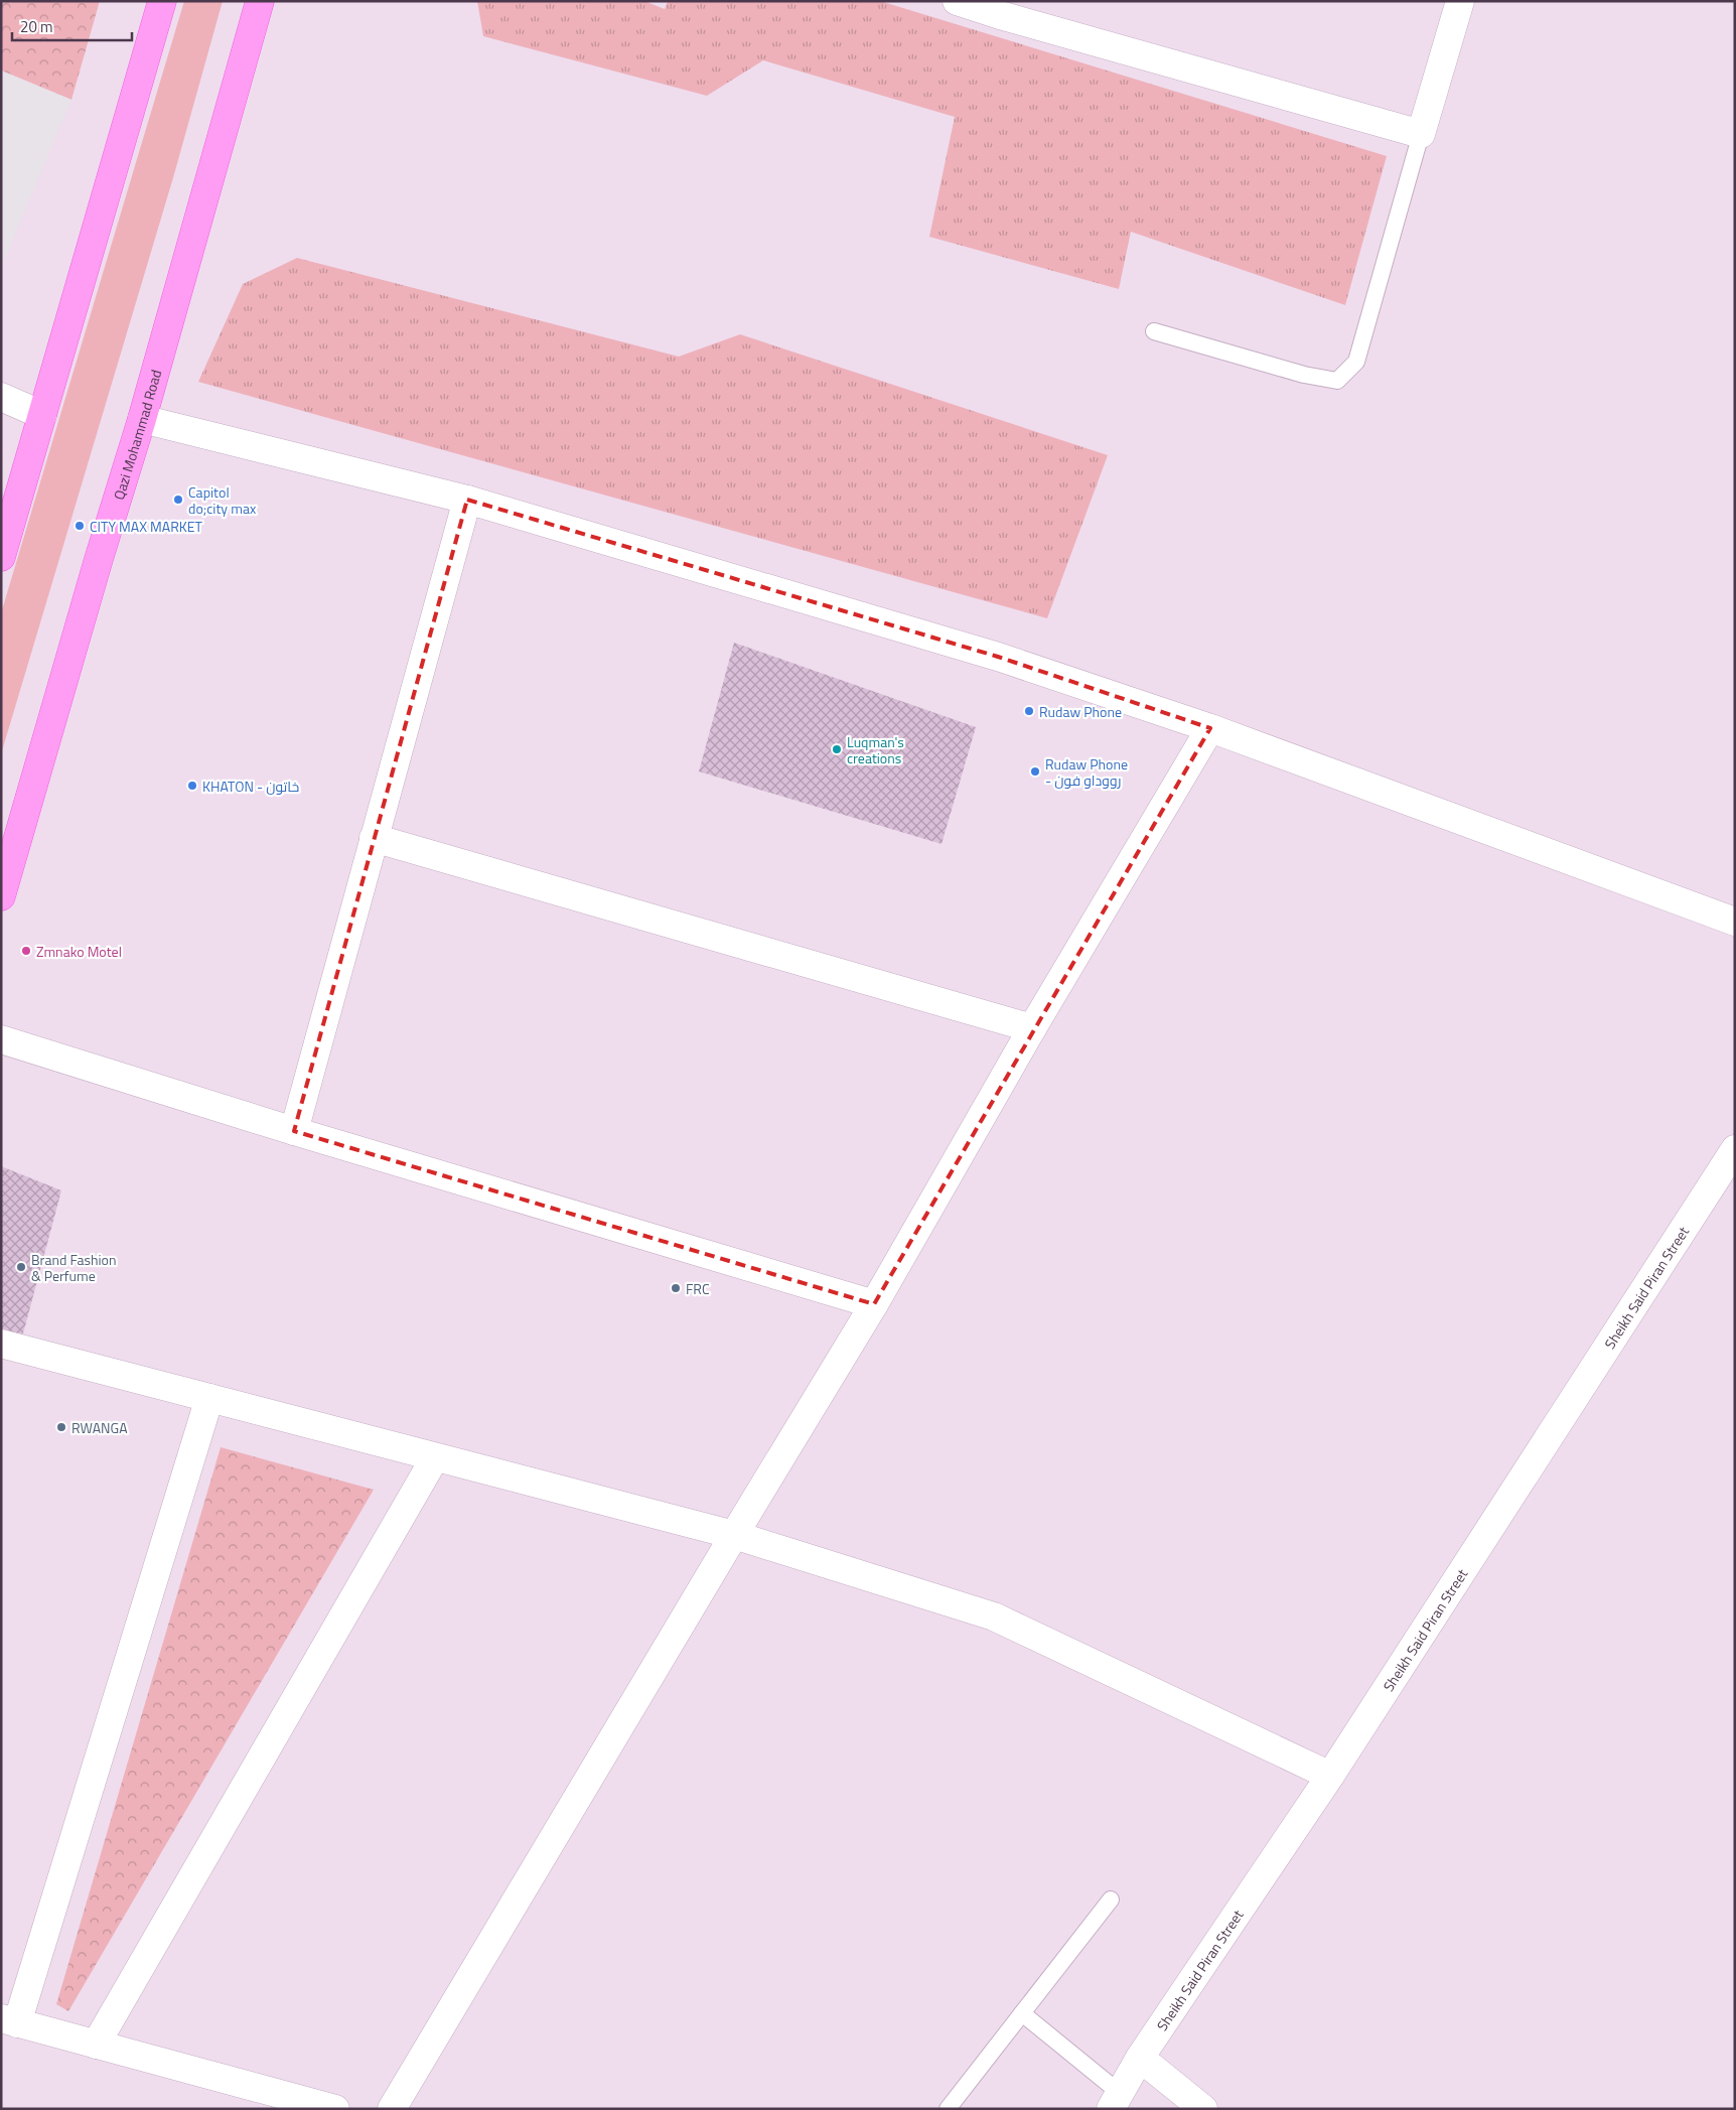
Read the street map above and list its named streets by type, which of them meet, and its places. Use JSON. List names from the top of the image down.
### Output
{
  "streets": {
    "main road": ["Qazi Mohammad Road"],
    "street": ["Sheikh Said Piran Street"]
  },
  "places": [
    "Capitol do;city max",
    "CITY MAX MARKET",
    "Rudaw Phone",
    "Luqman's creations",
    "Rudaw Phone - رووداو فون",
    "KHATON - خاتون",
    "Zmnako Motel",
    "Brand Fashion & Perfume",
    "FRC",
    "RWANGA"
  ],
  "scale_bar": "20 m"
}
